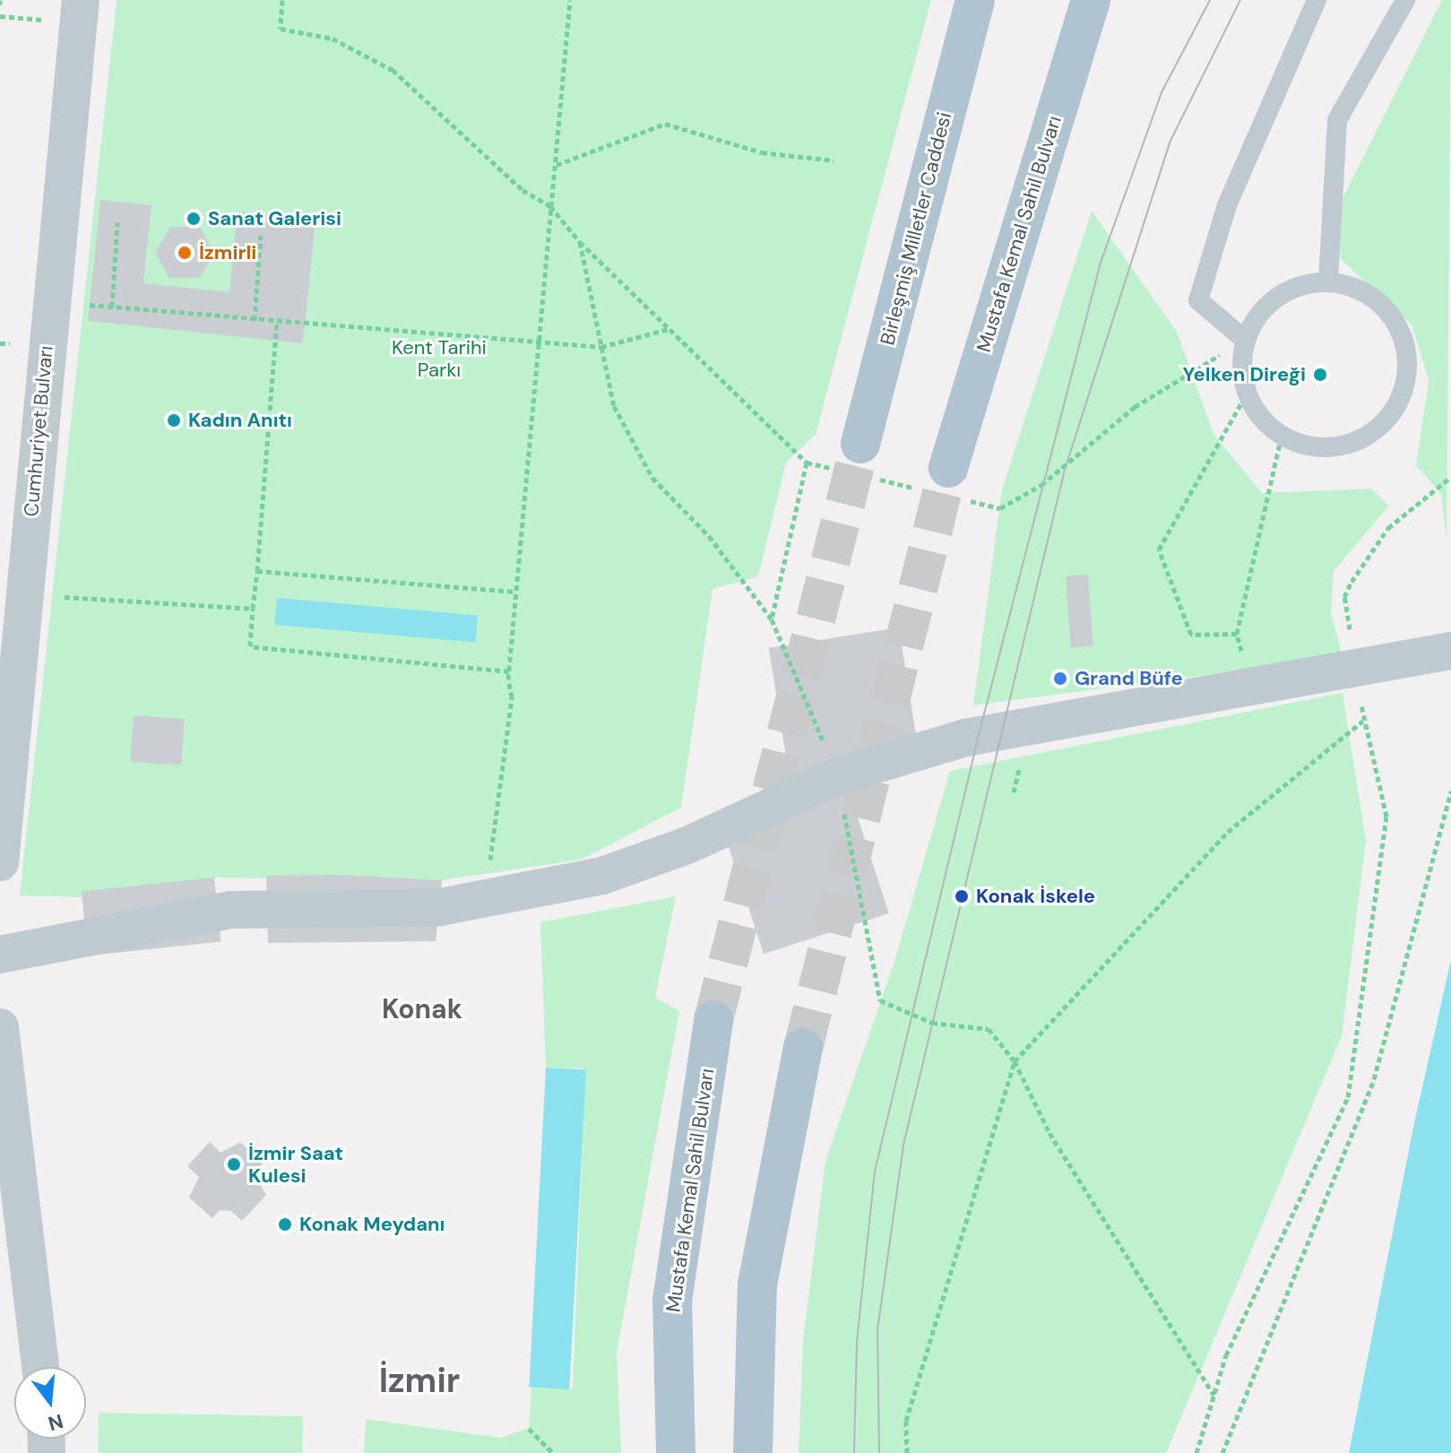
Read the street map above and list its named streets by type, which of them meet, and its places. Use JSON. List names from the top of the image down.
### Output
{
  "streets": {
    "main road": ["Birleşmiş Milletler Caddesi", "Mustafa Kemal Sahil Bulvarı"],
    "street": ["Cumhuriyet Bulvarı"]
  },
  "districts": ["Konak", "İzmir"],
  "parks": ["Kent Tarihi Parkı"],
  "places": [
    "Sanat Galerisi",
    "İzmirli",
    "Yelken Direği",
    "Kadın Anıtı",
    "Grand Büfe",
    "Konak İskele",
    "İzmir Saat Kulesi",
    "Konak Meydanı"
  ],
  "north": "bottom"
}
